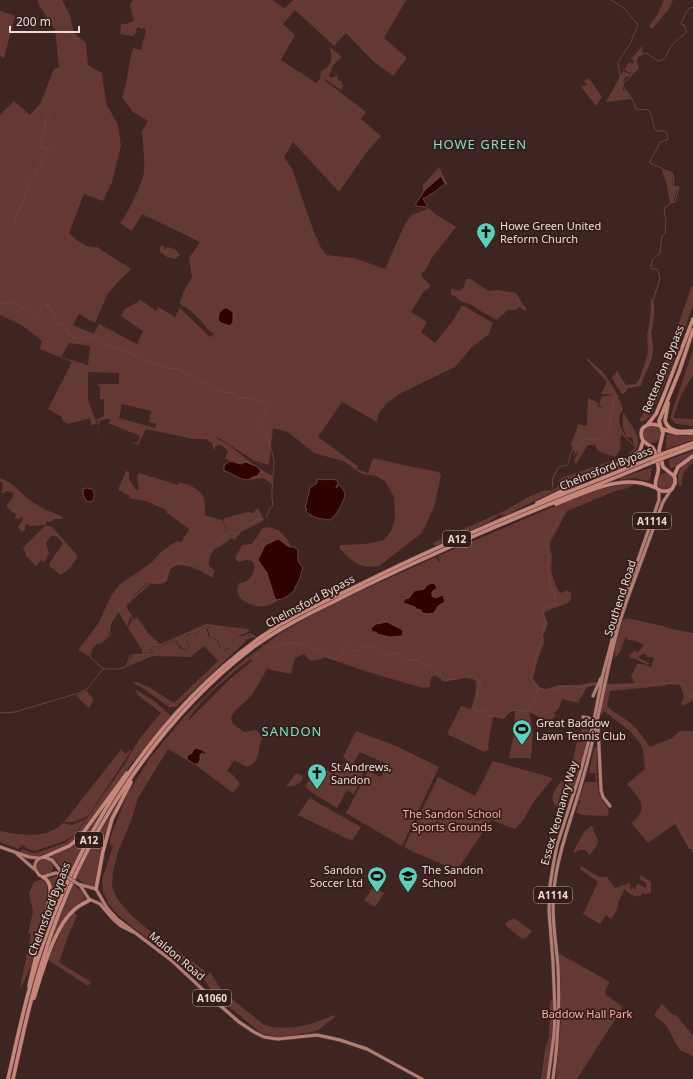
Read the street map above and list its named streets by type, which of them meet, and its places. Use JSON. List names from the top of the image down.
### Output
{
  "streets": {
    "highway": ["Rettendon Bypass", "Chelmsford Bypass", "A12"],
    "main road": [
      "A1114",
      "Southend Road",
      "Essex Yeomanry Way",
      "Maldon Road",
      "A1060"
    ]
  },
  "crossings": [
    ["Chelmsford Bypass", "A12"],
    ["A12", "Southend Road"],
    ["A12", "Maldon Road"],
    ["Southend Road", "Essex Yeomanry Way"]
  ],
  "districts": ["HOWE GREEN", "SANDON"],
  "parks": ["The Sandon School Sports Grounds", "Baddow Hall Park"],
  "places": {
    "church": ["Howe Green United Reform Church", "St Andrews, Sandon"],
    "sports": ["Great Baddow Lawn Tennis Club", "Sandon Soccer Ltd"],
    "school or university": ["The Sandon School"]
  },
  "scale_bar": "200 m"
}
